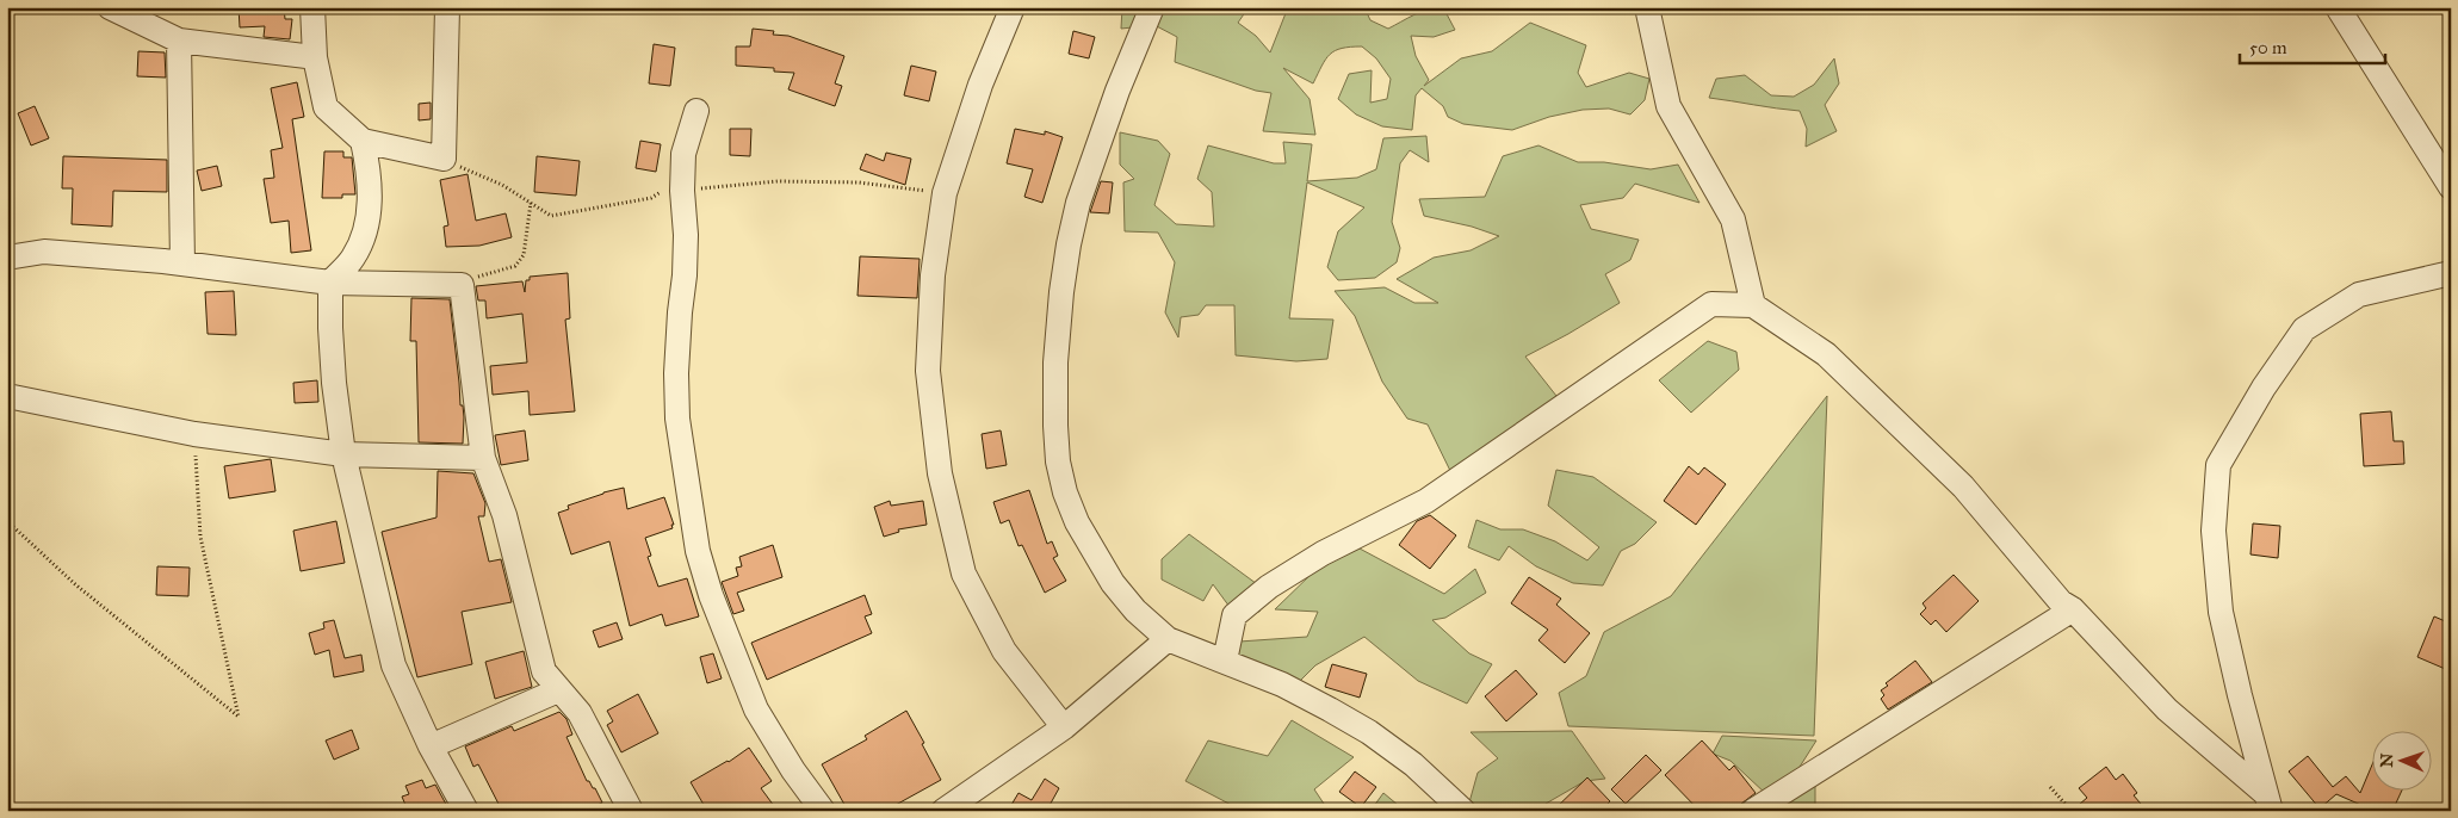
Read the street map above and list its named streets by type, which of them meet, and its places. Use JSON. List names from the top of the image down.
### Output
{
  "scale_bar": "50 m",
  "north": "left"
}
